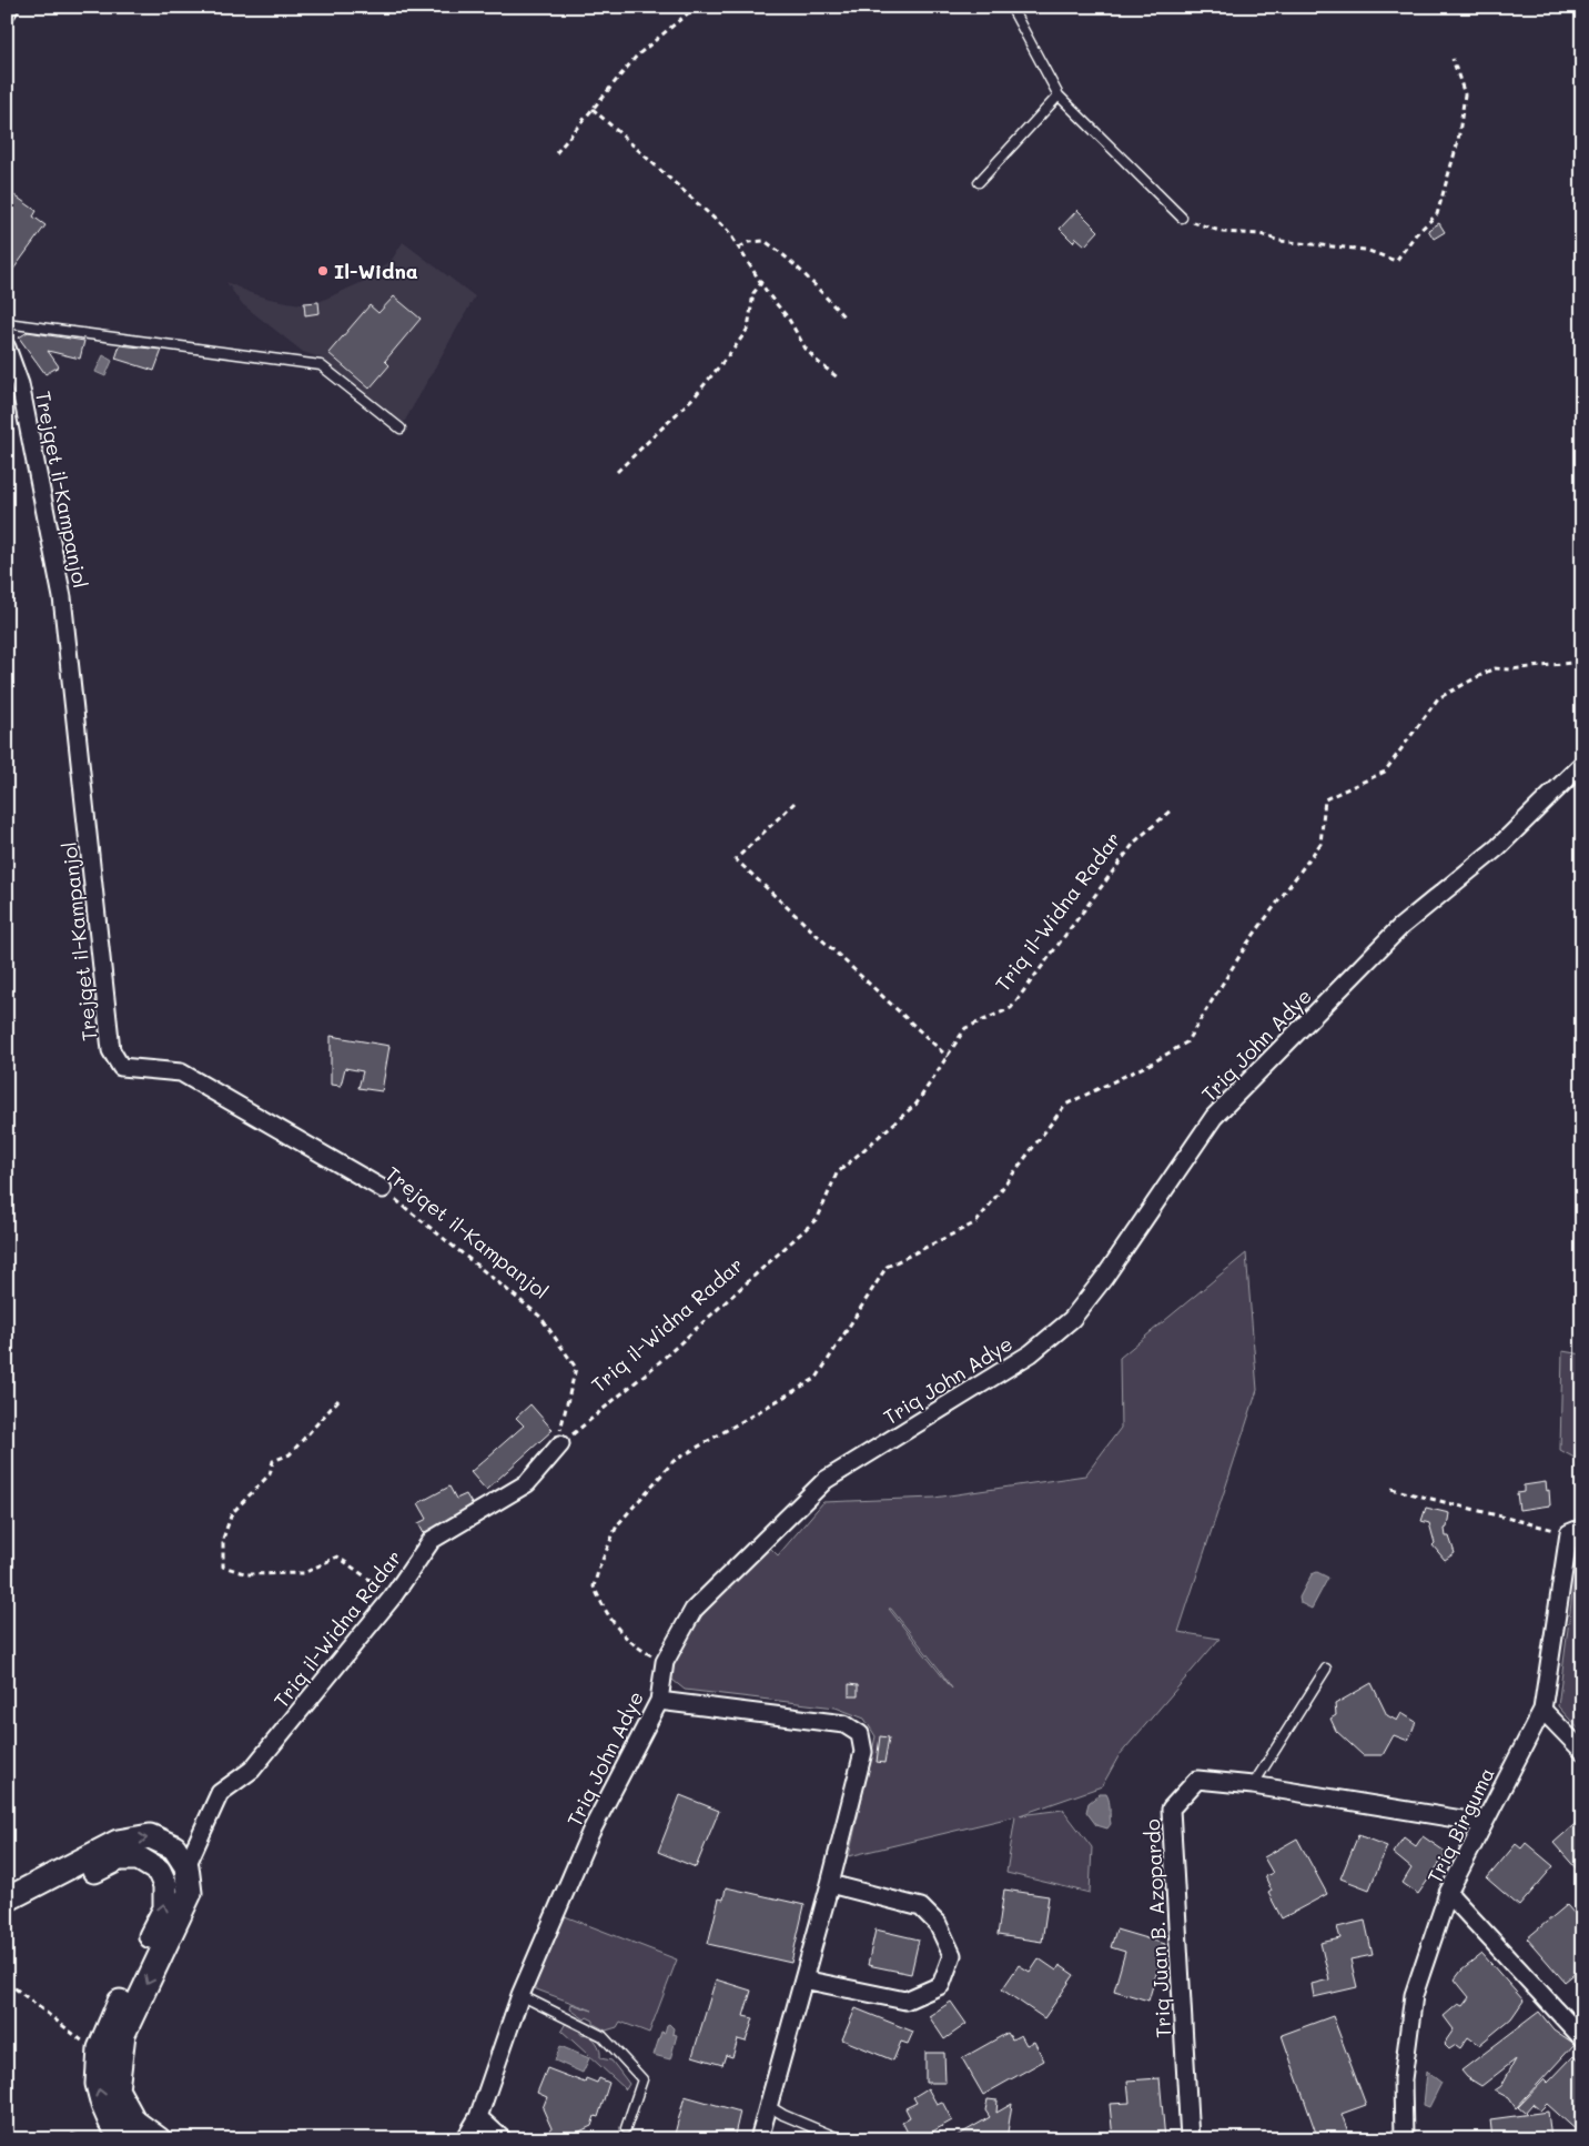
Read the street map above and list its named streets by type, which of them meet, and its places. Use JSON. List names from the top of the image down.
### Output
{
  "streets": {
    "street": [
      "Trejqet il-Kampanjol",
      "Triq il-Widna Radar",
      "Triq John Adye",
      "Triq Birguma",
      "Triq Juan B. Azopardo"
    ]
  },
  "crossings": [
    ["Trejqet il-Kampanjol", "Triq il-Widna Radar"],
    ["Triq Birguma", "Triq Juan B. Azopardo"]
  ],
  "places": ["Il-Widna"]
}
